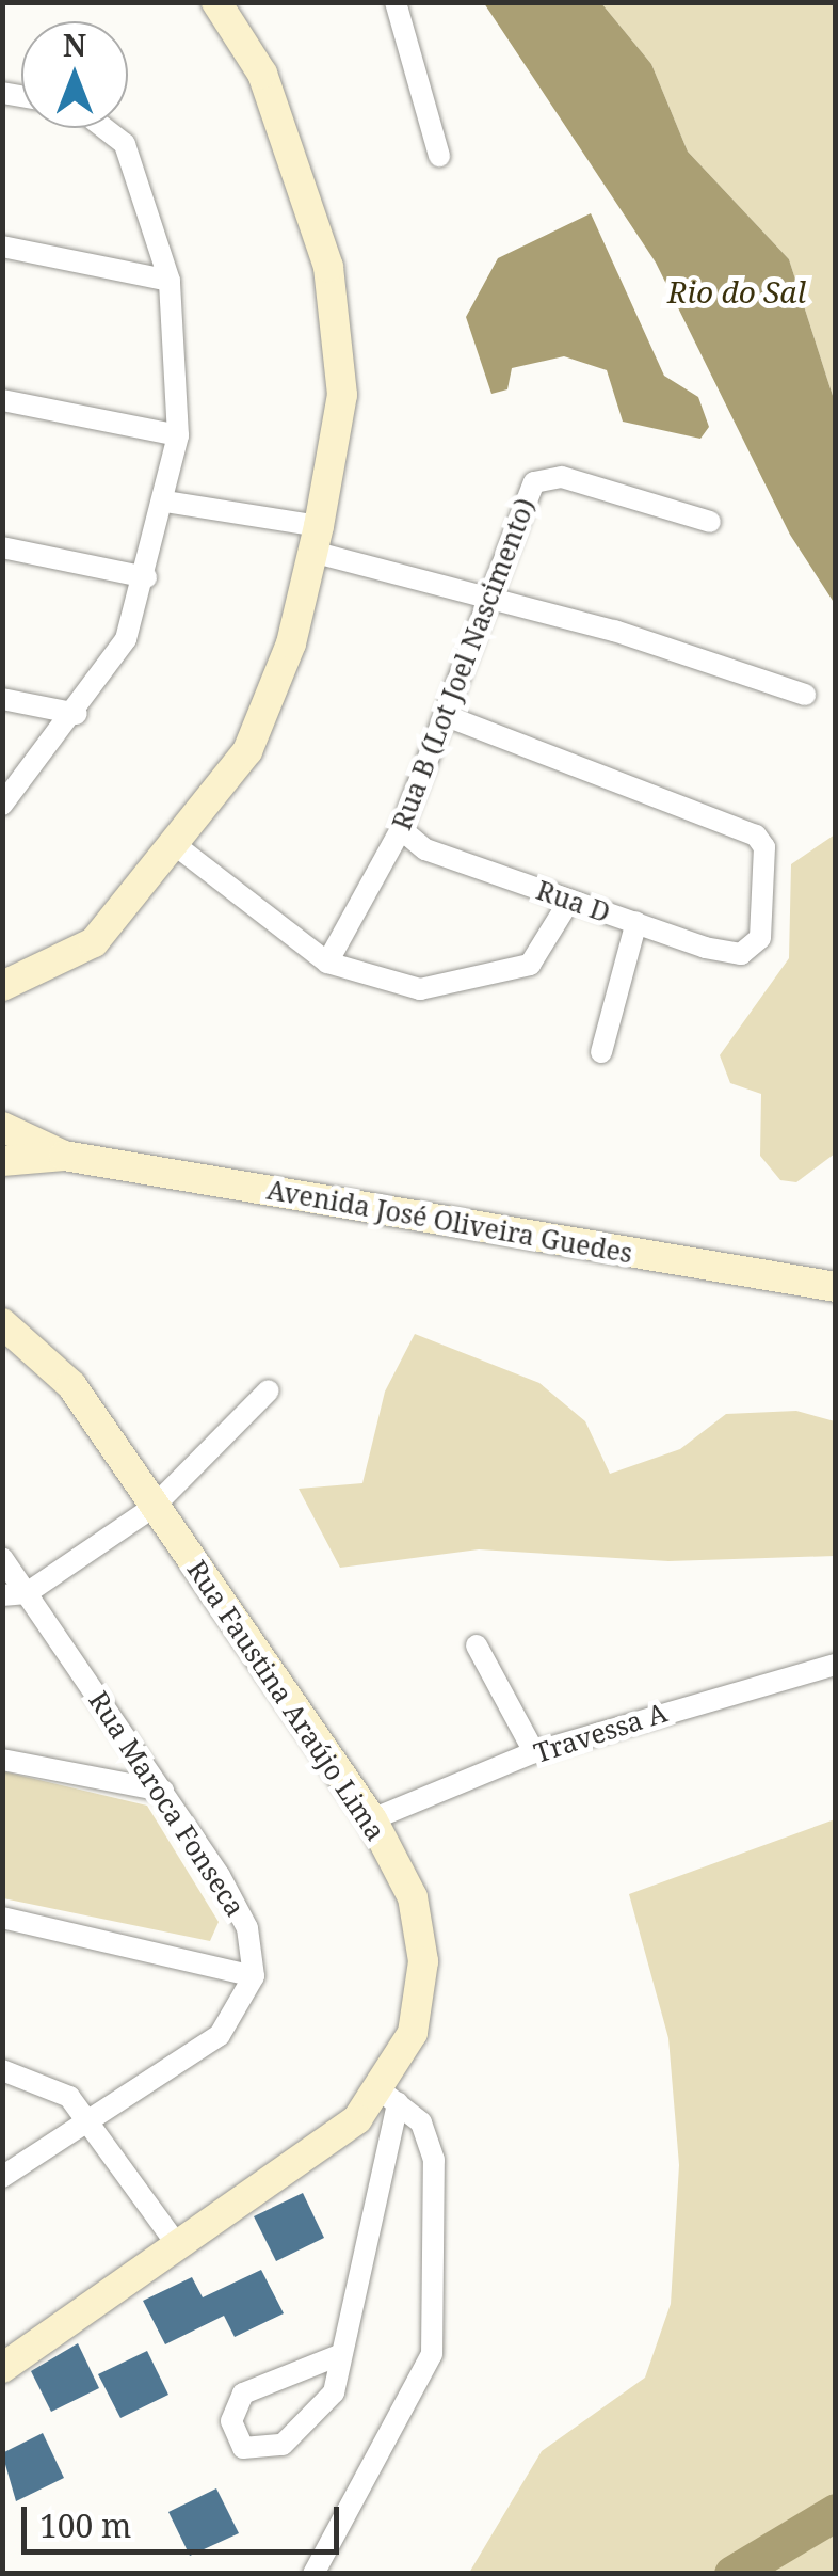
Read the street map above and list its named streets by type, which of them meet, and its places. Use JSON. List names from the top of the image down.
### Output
{
  "streets": {
    "street": [
      "Rua B (Lot Joel Nascimento)",
      "Rua D",
      "Avenida José Oliveira Guedes",
      "Rua Faustina Araújo Lima",
      "Travessa A",
      "Rua Maroca Fonseca"
    ]
  },
  "crossings": [
    ["Rua B (Lot Joel Nascimento)", "Rua D"],
    ["Rua Faustina Araújo Lima", "Travessa A"]
  ],
  "water": ["Rio do Sal"],
  "scale_bar": "100 m",
  "north": "top"
}
